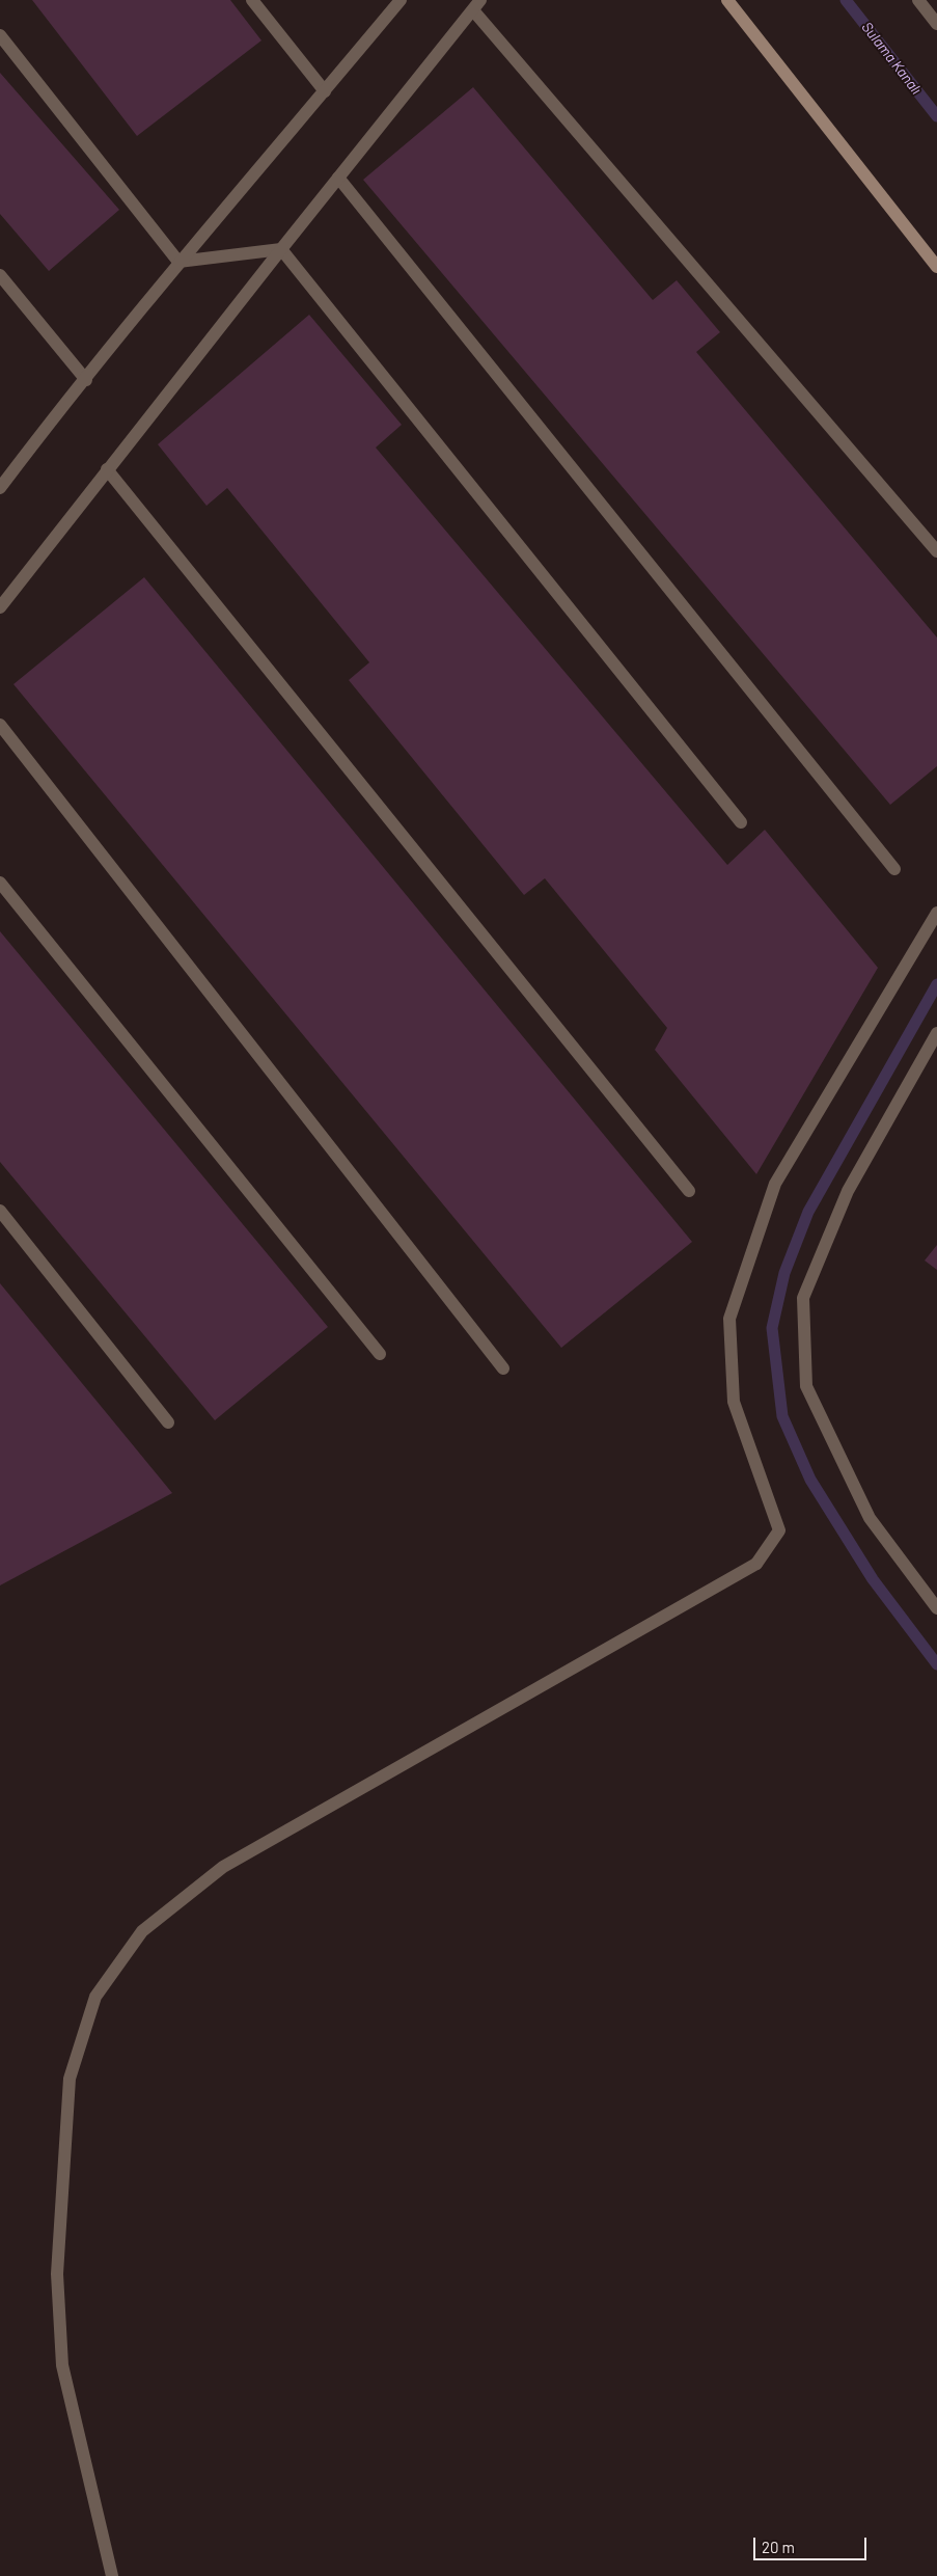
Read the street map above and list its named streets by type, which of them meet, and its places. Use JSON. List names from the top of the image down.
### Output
{
  "water": ["Sulama Kanalı"],
  "scale_bar": "20 m"
}
